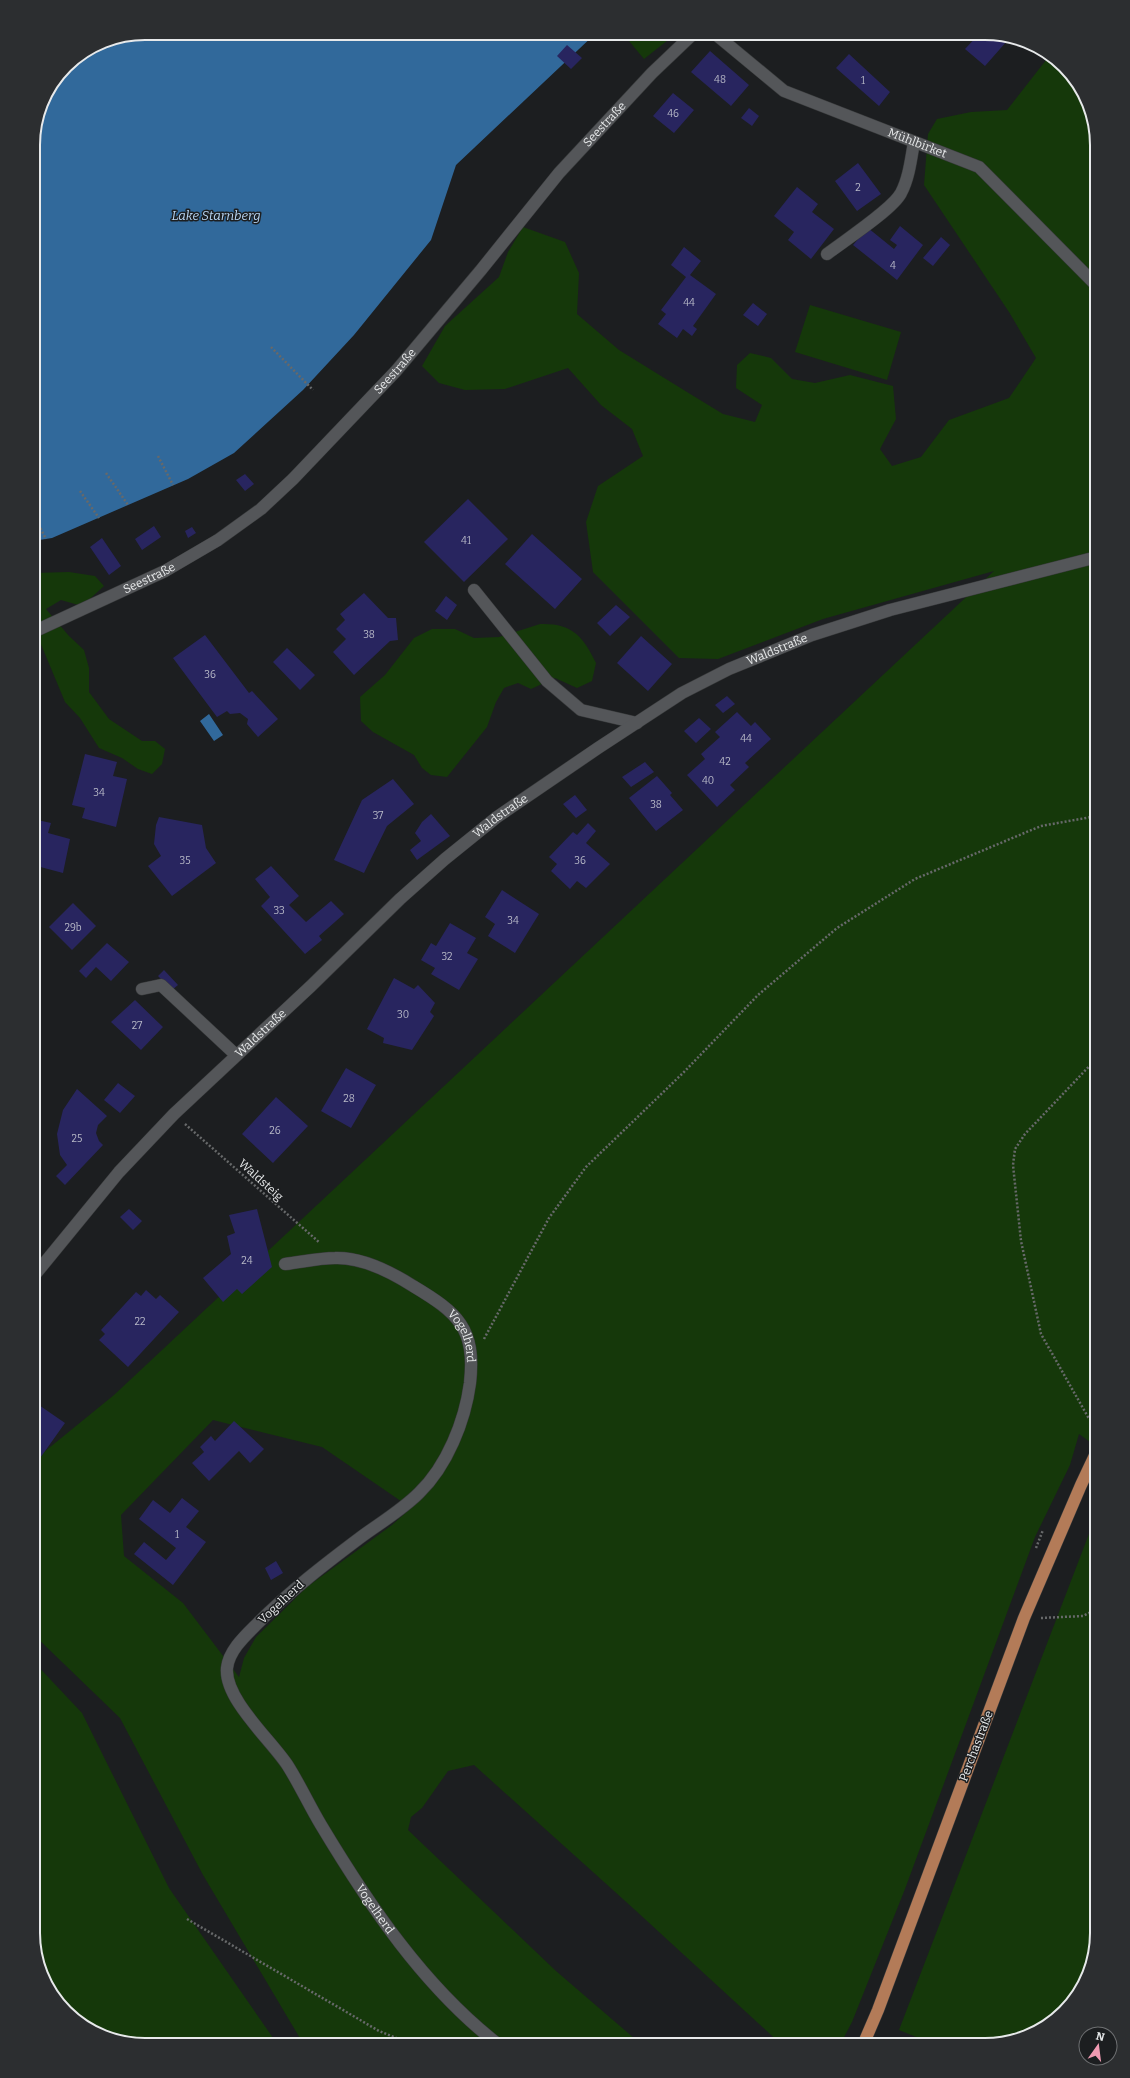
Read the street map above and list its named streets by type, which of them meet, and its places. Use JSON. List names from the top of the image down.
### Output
{
  "streets": {
    "main road": ["Perchastraße"],
    "street": [
      "Seestraße",
      "Mühlbirket",
      "Waldstraße",
      "Vogelherd"
    ],
    "path": ["Waldsteig"]
  },
  "crossings": [
    ["Waldstraße", "Waldsteig"],
    ["Waldsteig", "Vogelherd"]
  ],
  "water": ["Lake Starnberg"],
  "house_numbers": [
    "48",
    "1",
    "46",
    "2",
    "4",
    "44",
    "41",
    "38",
    "36",
    "44",
    "42",
    "40",
    "34",
    "38",
    "37",
    "35",
    "36",
    "33",
    "34",
    "29b",
    "32",
    "30",
    "27",
    "28",
    "26",
    "25",
    "24",
    "22",
    "1"
  ],
  "north": "top"
}
